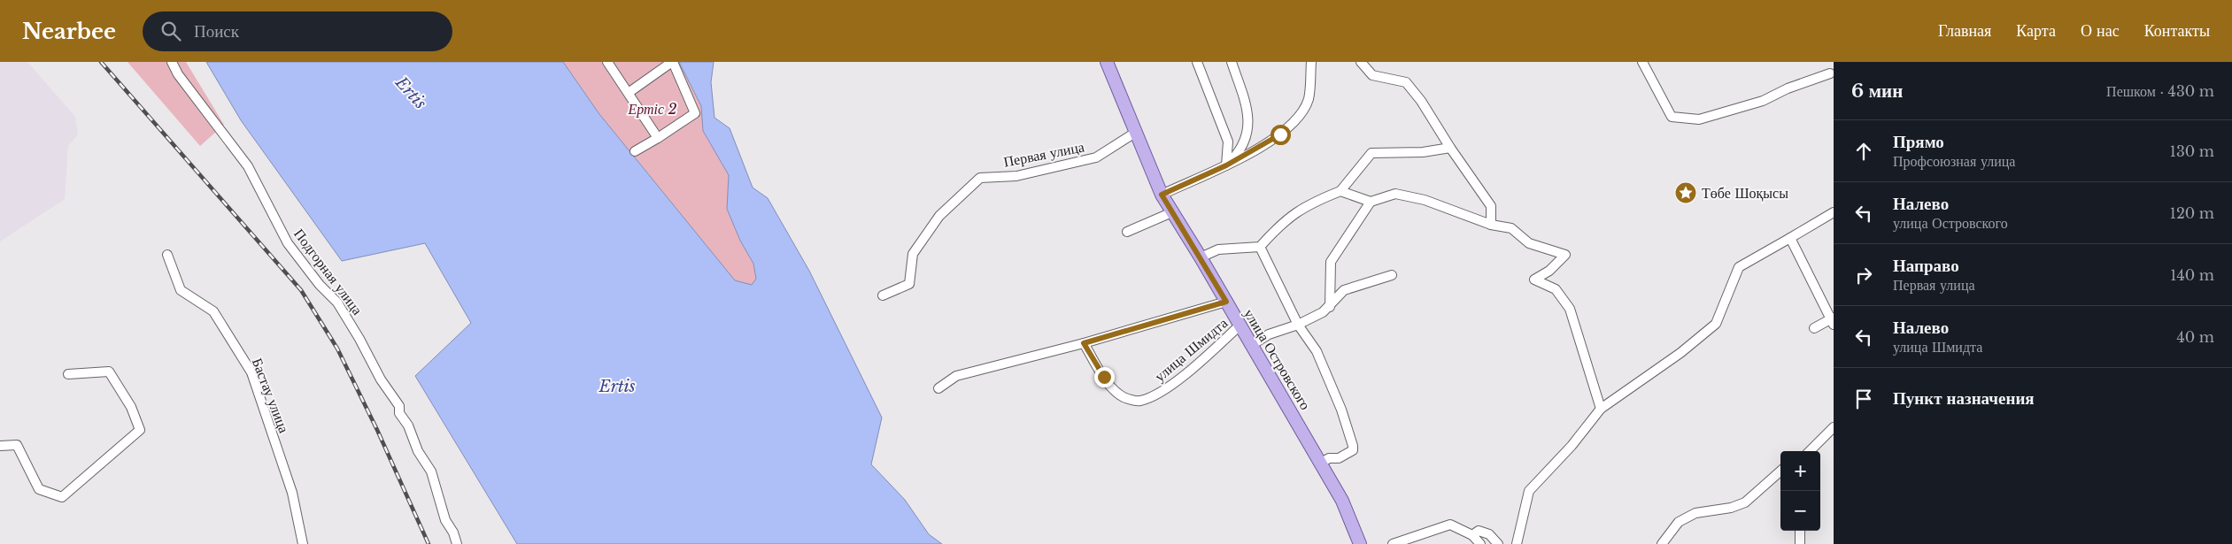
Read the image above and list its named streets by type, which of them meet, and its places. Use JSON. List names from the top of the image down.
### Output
{
  "streets": {
    "main road": ["улица Островского"],
    "street": [
      "Первая улица",
      "Подгорная улица",
      "улица Шмидта",
      "Бастау улица"
    ]
  },
  "crossings": [
    ["Первая улица", "улица Островского"],
    ["улица Шмидта", "улица Островского"]
  ],
  "water": ["Ertis"],
  "parks": ["Ертіс 2"],
  "places": {
    "place": ["Төбе Шоқысы"]
  },
  "page": {
    "header": "Nearbee",
    "search": "Поиск",
    "nav": [
      "Главная",
      "Карта",
      "О нас",
      "Контакты"
    ],
    "heading": ["6 мин", "Пешком · 430 m"],
    "list": [
      ["Прямо", "Профсоюзная улица", "130 m"],
      ["Налево", "улица Островского", "120 m"],
      ["Направо", "Первая улица", "140 m"],
      ["Налево", "улица Шмидта", "40 m"],
      "Пункт назначения"
    ],
    "map_buttons": ["+", "−"]
  }
}
